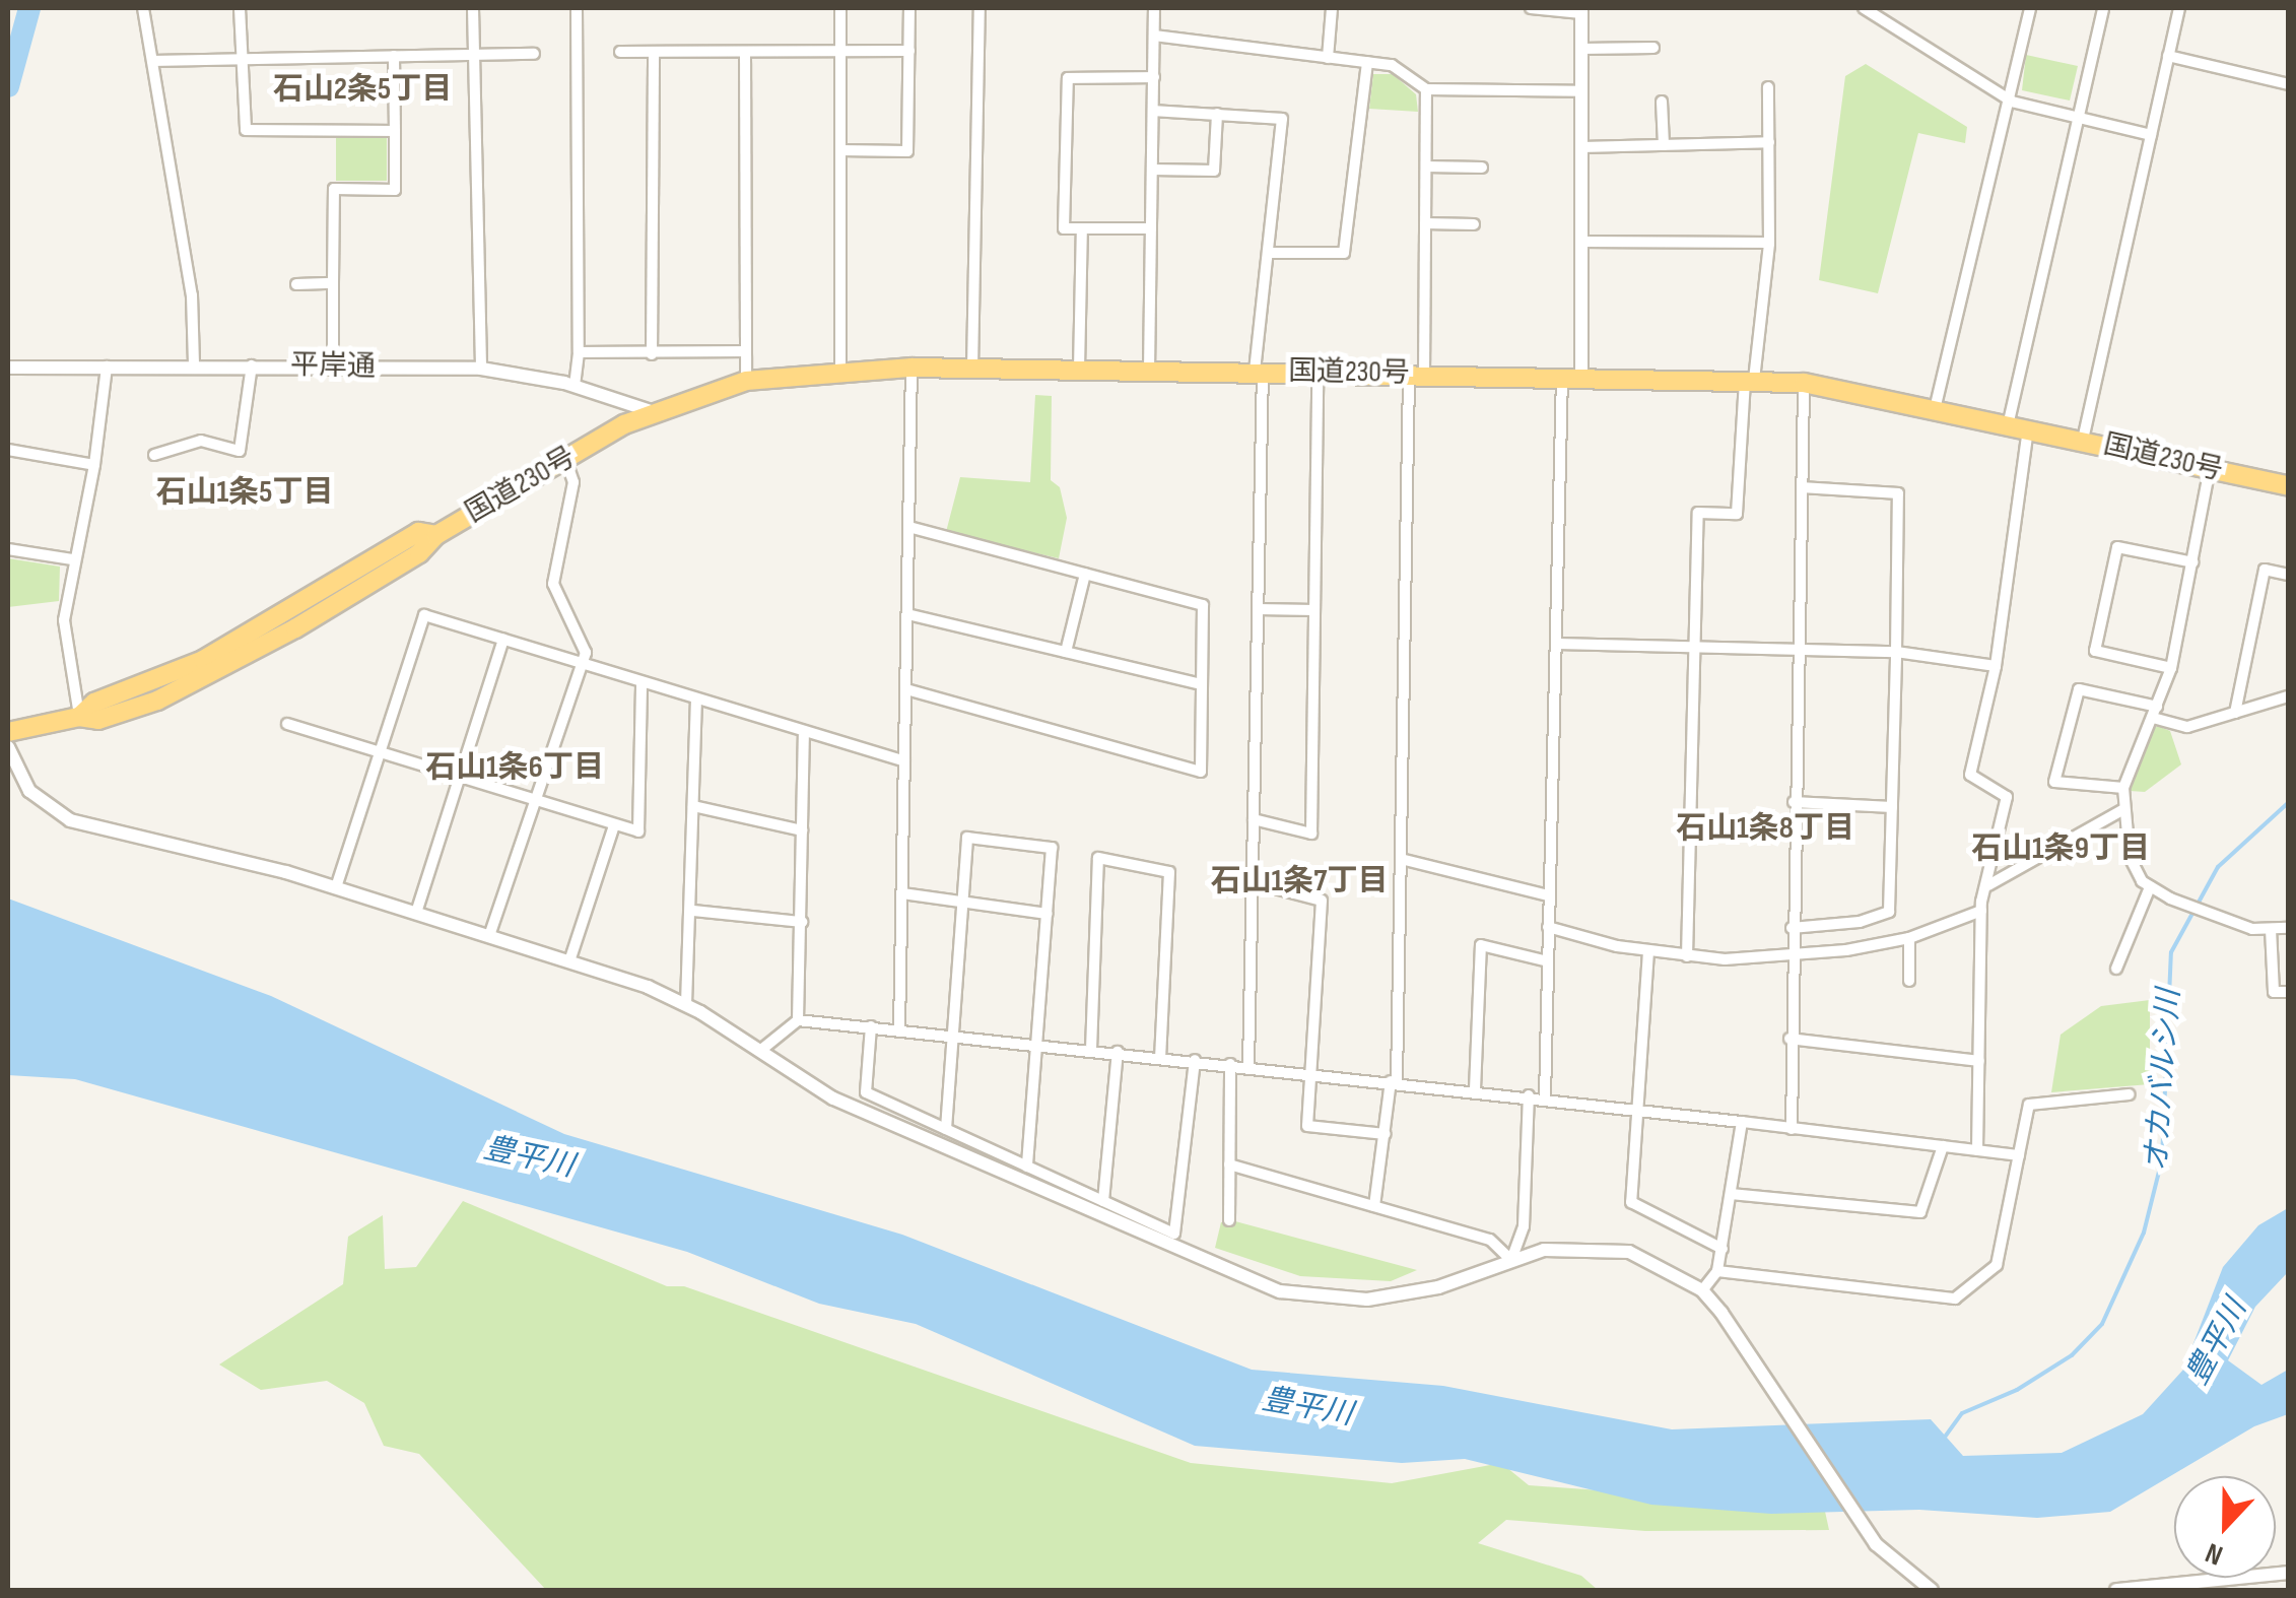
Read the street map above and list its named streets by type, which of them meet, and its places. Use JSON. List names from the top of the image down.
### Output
{
  "streets": {
    "highway": ["国道230号"],
    "street": ["平岸通"]
  },
  "crossings": [
    ["平岸通", "国道230号"]
  ],
  "districts": [
    "石山2条5丁目",
    "石山1条5丁目",
    "石山1条6丁目",
    "石山1条8丁目",
    "石山1条9丁目",
    "石山1条7丁目"
  ],
  "water": ["オカバルシ川", "豊平川"],
  "north": "bottom"
}
